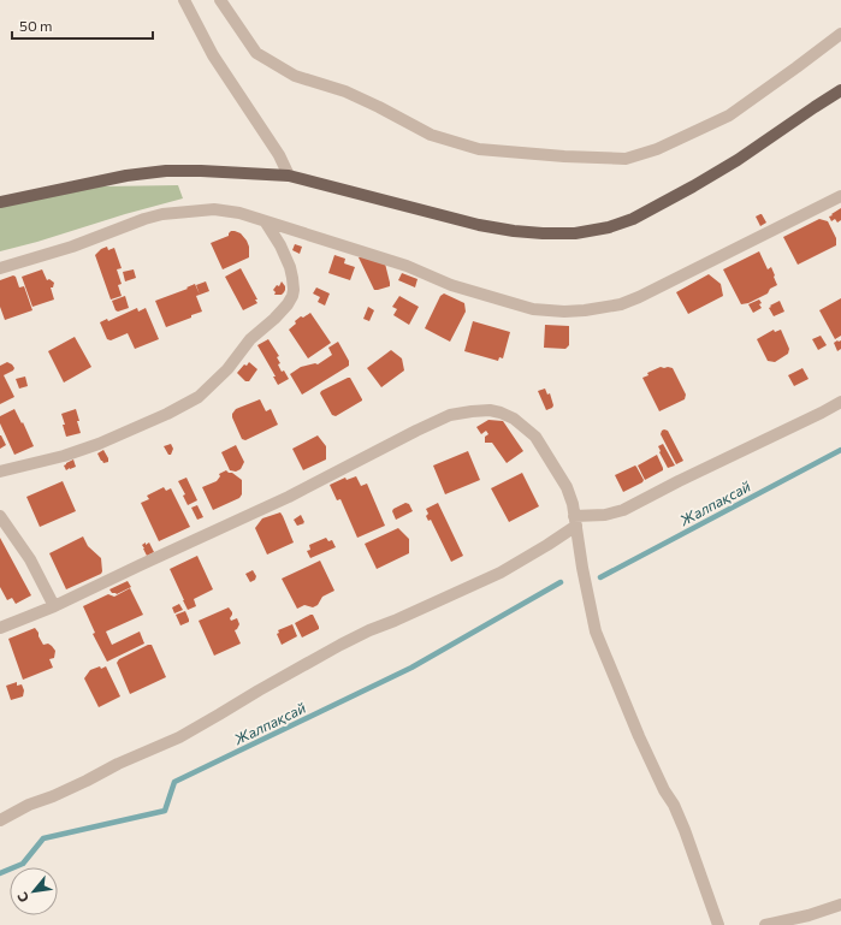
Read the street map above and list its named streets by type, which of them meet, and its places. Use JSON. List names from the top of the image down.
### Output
{
  "water": ["Жалпақсай"],
  "scale_bar": "50 m",
  "north": "bottom left"
}
